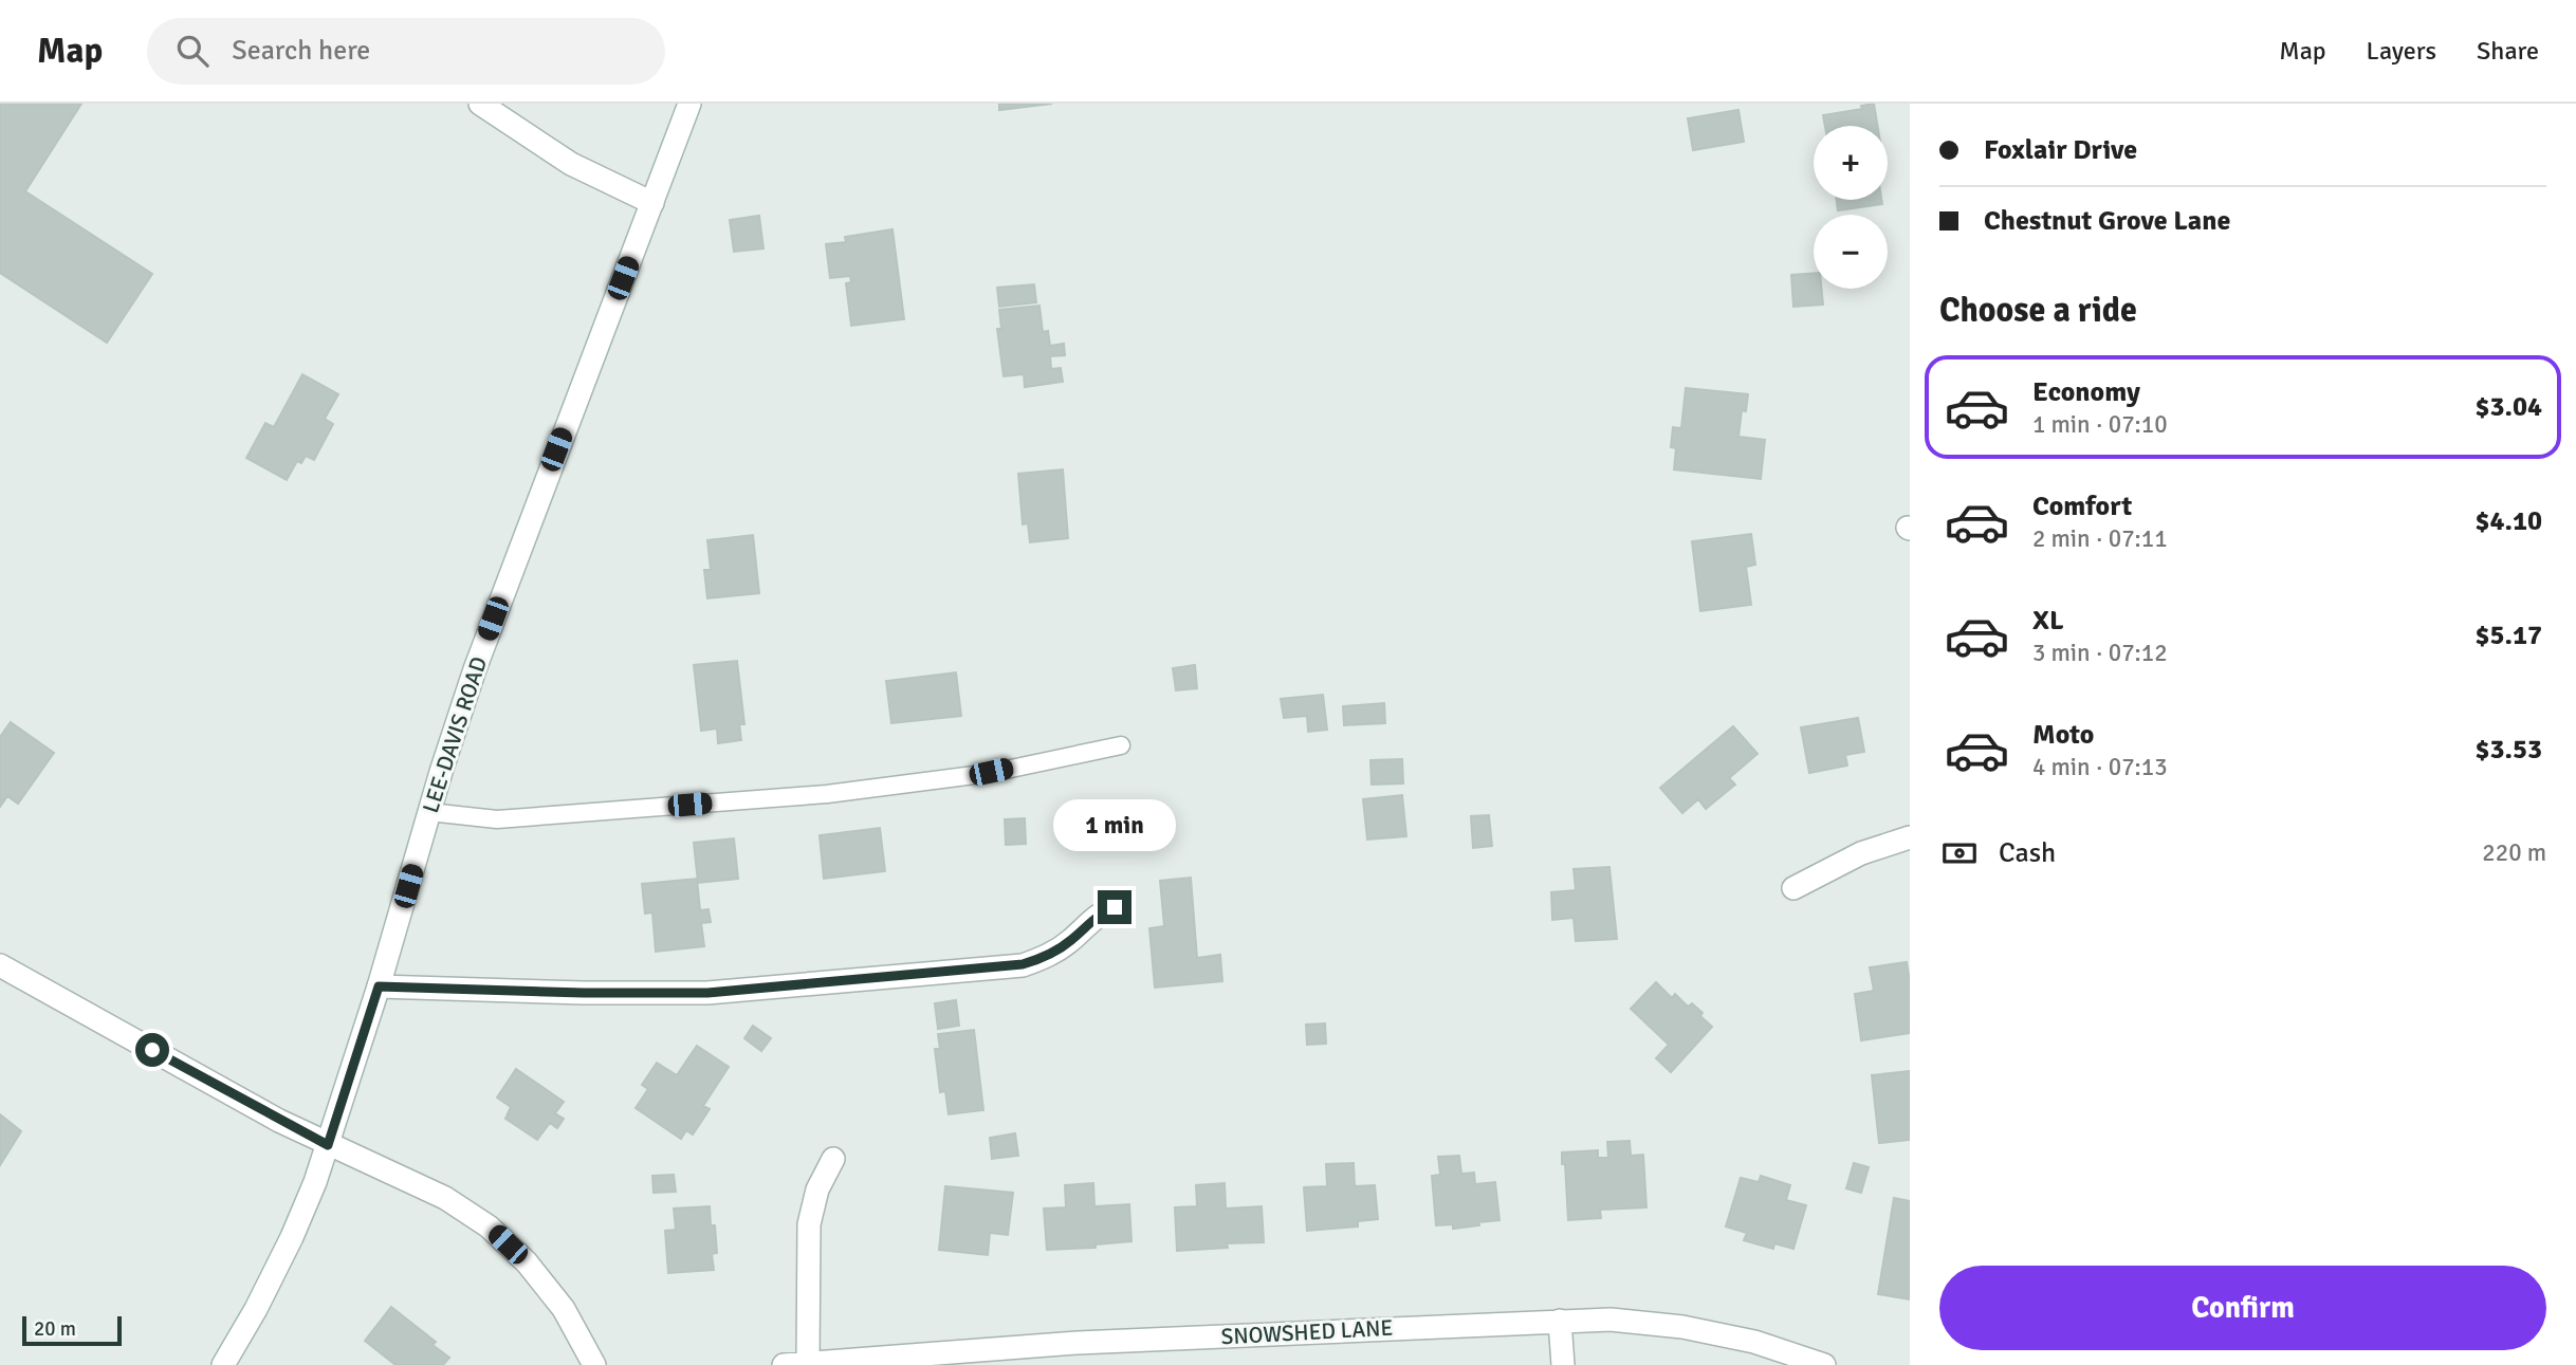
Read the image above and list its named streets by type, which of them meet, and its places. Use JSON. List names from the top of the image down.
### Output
{
  "streets": {
    "street": ["LEE-DAVIS ROAD", "SNOWSHED LANE"]
  },
  "scale_bar": "20 m",
  "page": {
    "header": "Map",
    "search": "Search here",
    "nav": ["Map", "Layers", "Share"],
    "banner": ["Foxlair Drive", "Chestnut Grove Lane"],
    "map_buttons": ["+", "−"],
    "heading": "Choose a ride",
    "list": [
      {
        "name": "Economy",
        "note": "1 min · 07:10",
        "value": "$3.04"
      },
      {
        "name": "Comfort",
        "note": "2 min · 07:11",
        "value": "$4.10"
      },
      {
        "name": "XL",
        "note": "3 min · 07:12",
        "value": "$5.17"
      },
      {
        "name": "Moto",
        "note": "4 min · 07:13",
        "value": "$3.53"
      }
    ],
    "bubble": "1 min",
    "pay": ["Cash", "220 m"],
    "buttons": "Confirm",
    "scale": "20 m"
  }
}
